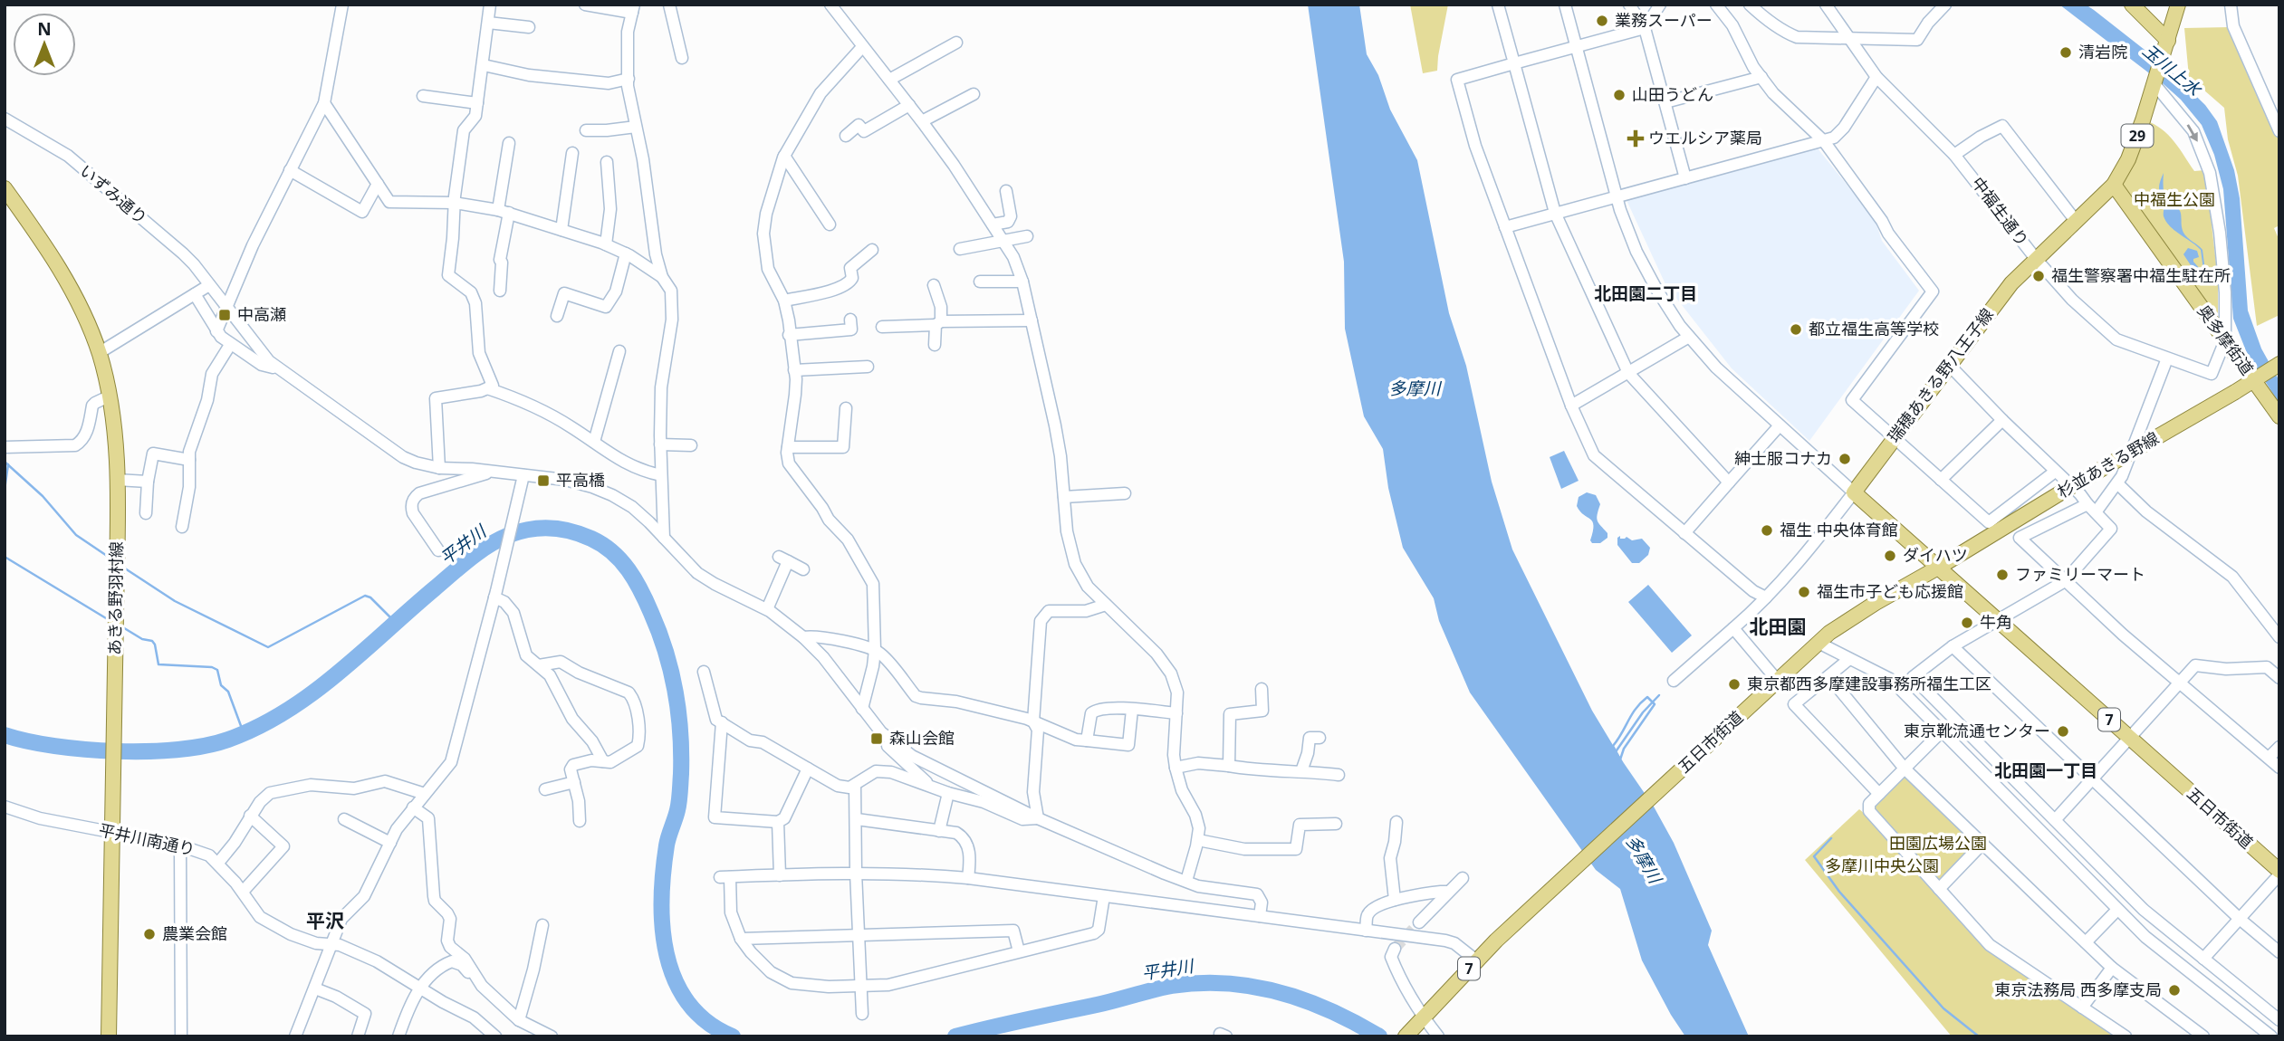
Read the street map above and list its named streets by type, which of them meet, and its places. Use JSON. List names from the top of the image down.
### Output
{
  "streets": {
    "main road": [
      "29",
      "奥多摩街道",
      "瑞穂あきる野八王子線",
      "杉並あきる野線",
      "あきる野羽村線",
      "7",
      "五日市街道"
    ],
    "street": ["いずみ通り", "中福生通り", "平井川南通り"]
  },
  "crossings": [
    ["29", "奥多摩街道"],
    ["29", "瑞穂あきる野八王子線"],
    ["中福生通り", "奥多摩街道"],
    ["中福生通り", "瑞穂あきる野八王子線"],
    ["奥多摩街道", "瑞穂あきる野八王子線"],
    ["奥多摩街道", "杉並あきる野線"],
    ["杉並あきる野線", "五日市街道"],
    ["あきる野羽村線", "平井川南通り"],
    ["7", "五日市街道"]
  ],
  "districts": [
    "北田園二丁目",
    "北田園",
    "北田園一丁目",
    "平沢"
  ],
  "water": ["玉川上水", "多摩川", "平井川"],
  "parks": ["中福生公園", "田園広場公園", "多摩川中央公園"],
  "places": {
    "other": [
      "業務スーパー",
      "清岩院",
      "山田うどん",
      "福生警察署中福生駐在所",
      "都立福生高等学校",
      "紳士服コナカ",
      "福生 中央体育館",
      "ダイハツ",
      "ファミリーマート",
      "福生市子ども応援館",
      "牛角",
      "東京都西多摩建設事務所福生工区",
      "東京靴流通センター",
      "農業会館",
      "東京法務局 西多摩支局"
    ],
    "health": ["ウエルシア薬局"],
    "transit": ["中高瀬", "平高橋", "森山会館"]
  },
  "north": "top"
}
